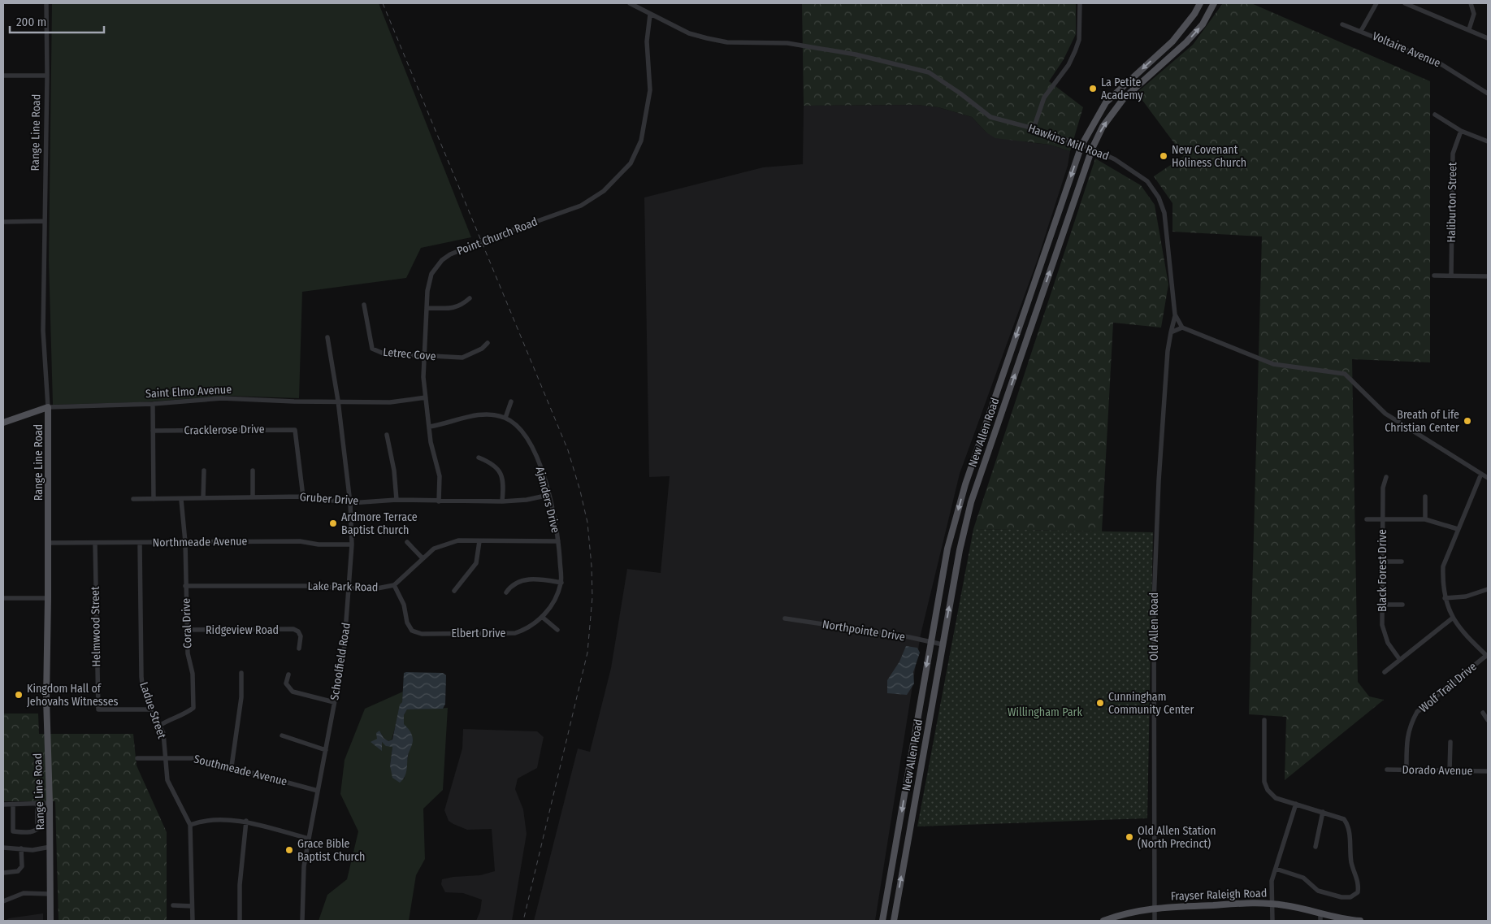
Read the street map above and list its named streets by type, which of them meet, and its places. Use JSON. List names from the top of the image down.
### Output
{
  "streets": {
    "main road": [
      "Range Line Road",
      "Saint Elmo Avenue",
      "New Allen Road",
      "Frayser Raleigh Road"
    ],
    "street": [
      "Voltaire Avenue",
      "Hawkins Mill Road",
      "Haliburton Street",
      "Point Church Road",
      "Letrec Cove",
      "Cracklerose Drive",
      "Gruber Drive",
      "Ajanders Drive",
      "Northmeade Avenue",
      "Black Forest Drive",
      "Lake Park Road",
      "Coral Drive",
      "Helmwood Street",
      "Old Allen Road",
      "Ridgeview Road",
      "Northpointe Drive",
      "Elbert Drive",
      "Schoolfield Road",
      "Wolf Trail Drive",
      "Ladue Street",
      "Southmeade Avenue",
      "Dorado Avenue"
    ]
  },
  "crossings": [
    ["Range Line Road", "Saint Elmo Avenue"],
    ["Range Line Road", "Northmeade Avenue"],
    ["Hawkins Mill Road", "Point Church Road"],
    ["Hawkins Mill Road", "New Allen Road"],
    ["Hawkins Mill Road", "Old Allen Road"],
    ["Point Church Road", "Letrec Cove"],
    ["Point Church Road", "Saint Elmo Avenue"],
    ["Point Church Road", "Gruber Drive"],
    ["Saint Elmo Avenue", "Schoolfield Road"],
    ["Cracklerose Drive", "Gruber Drive"],
    ["New Allen Road", "Northpointe Drive"],
    ["Gruber Drive", "Ajanders Drive"],
    ["Gruber Drive", "Coral Drive"],
    ["Gruber Drive", "Schoolfield Road"],
    ["Ajanders Drive", "Lake Park Road"],
    ["Ajanders Drive", "Elbert Drive"],
    ["Northmeade Avenue", "Coral Drive"],
    ["Northmeade Avenue", "Helmwood Street"],
    ["Northmeade Avenue", "Schoolfield Road"],
    ["Northmeade Avenue", "Ladue Street"],
    ["Lake Park Road", "Coral Drive"],
    ["Lake Park Road", "Elbert Drive"],
    ["Lake Park Road", "Schoolfield Road"],
    ["Coral Drive", "Ridgeview Road"],
    ["Coral Drive", "Ladue Street"],
    ["Helmwood Street", "Ladue Street"],
    ["Old Allen Road", "Frayser Raleigh Road"],
    ["Schoolfield Road", "Southmeade Avenue"],
    ["Wolf Trail Drive", "Dorado Avenue"],
    ["Ladue Street", "Southmeade Avenue"]
  ],
  "parks": ["Willingham Park"],
  "places": [
    "La Petite Academy",
    "New Covenant Holiness Church",
    "Breath of Life Christian Center",
    "Ardmore Terrace Baptist Church",
    "Kingdom Hall of Jehovahs Witnesses",
    "Cunningham Community Center",
    "Old Allen Station (North Precinct)",
    "Grace Bible Baptist Church"
  ],
  "scale_bar": "200 m"
}
